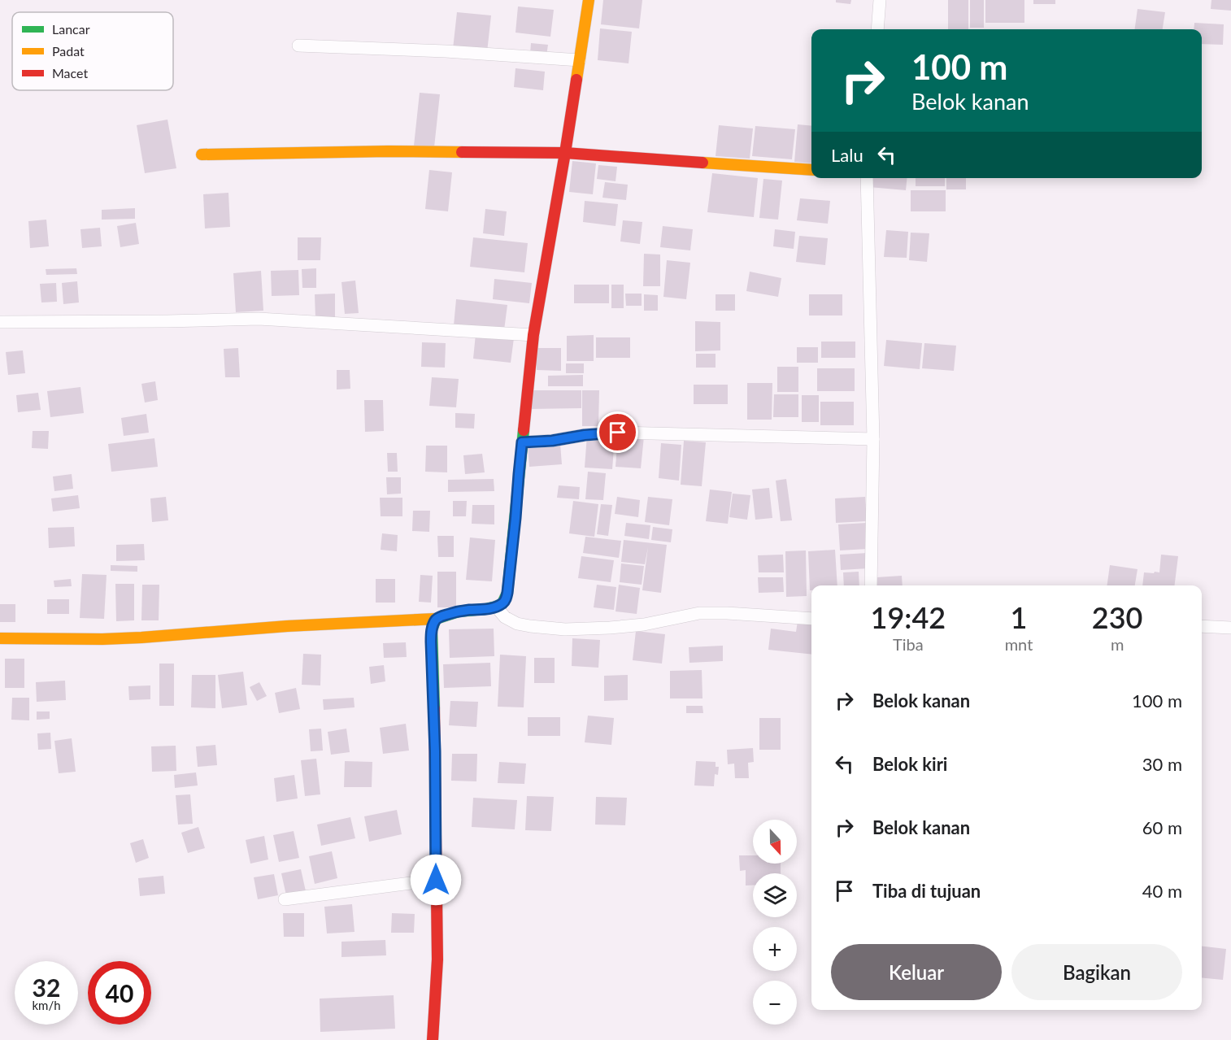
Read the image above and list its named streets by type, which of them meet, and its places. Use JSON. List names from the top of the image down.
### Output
{
  "legend": ["Lancar", "Padat", "Macet"],
  "north": "bottom",
  "page": {
    "turn": ["100 m", "Belok kanan"],
    "then": "Lalu",
    "eta": [
      "19:42",
      "Tiba",
      "1",
      "mnt",
      "230",
      "m"
    ],
    "list": [
      {
        "name": "Belok kanan",
        "value": "100 m"
      },
      {
        "name": "Belok kiri",
        "value": "30 m"
      },
      {
        "name": "Belok kanan",
        "value": "60 m"
      },
      {
        "name": "Tiba di tujuan",
        "value": "40 m"
      }
    ],
    "map_buttons": ["+", "−"],
    "buttons": ["Keluar", "Bagikan"],
    "speed": "32 km/h",
    "limit": "40"
  }
}
